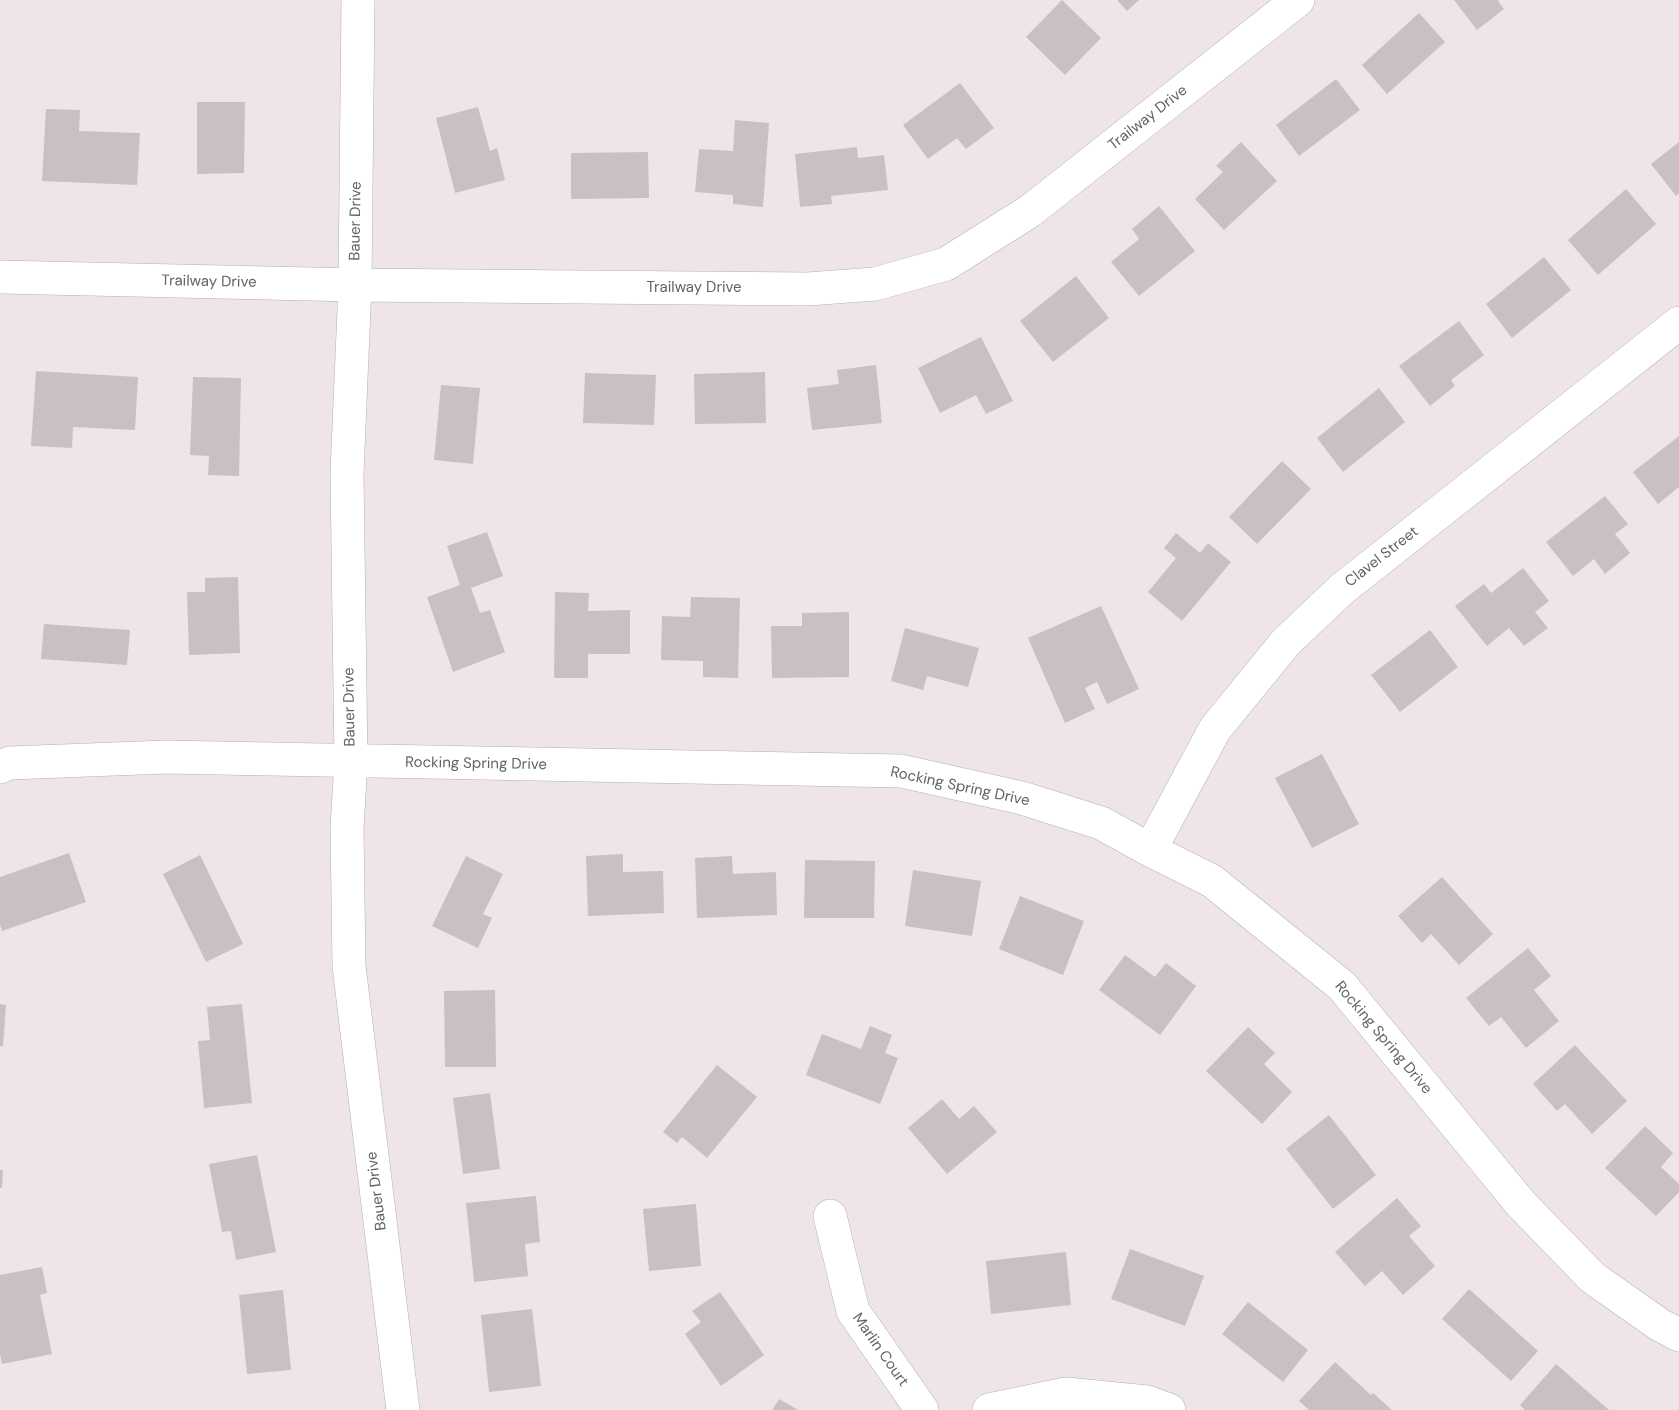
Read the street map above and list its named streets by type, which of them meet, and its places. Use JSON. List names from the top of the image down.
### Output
{
  "streets": {
    "street": [
      "Trailway Drive",
      "Bauer Drive",
      "Clavel Street",
      "Rocking Spring Drive",
      "Marlin Court"
    ]
  },
  "crossings": [
    ["Trailway Drive", "Bauer Drive"],
    ["Bauer Drive", "Rocking Spring Drive"],
    ["Clavel Street", "Rocking Spring Drive"]
  ]
}
